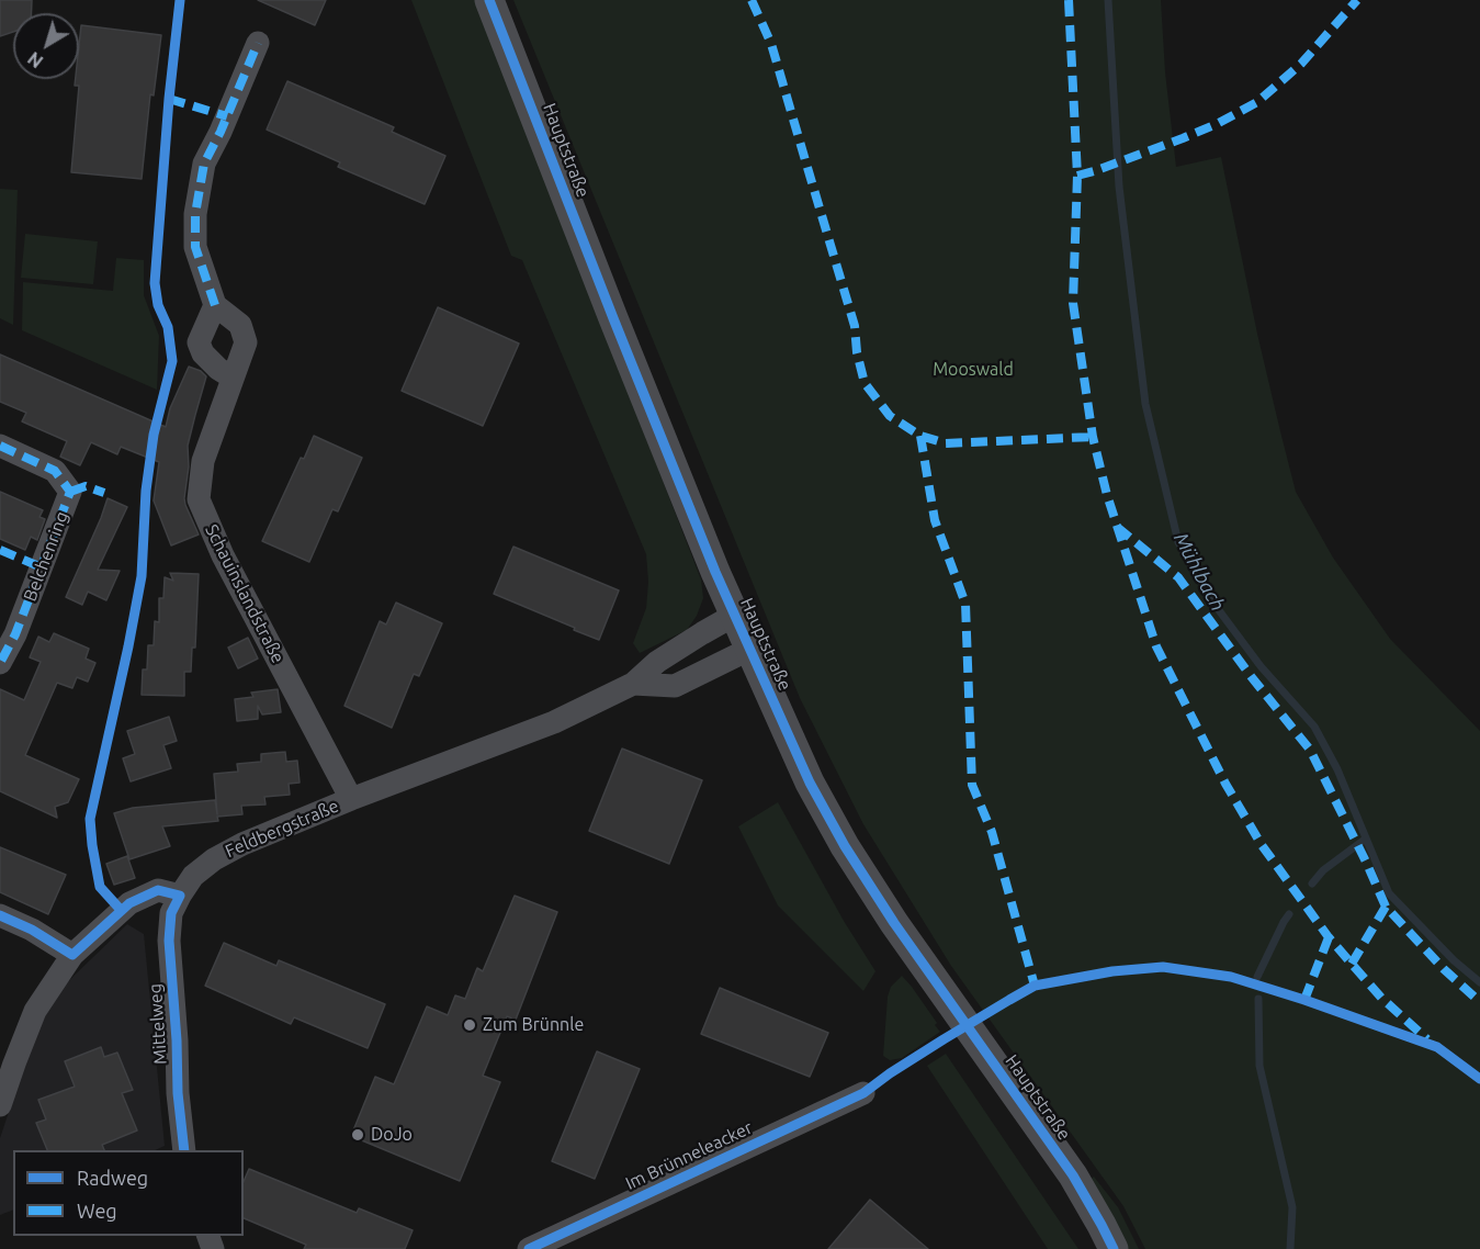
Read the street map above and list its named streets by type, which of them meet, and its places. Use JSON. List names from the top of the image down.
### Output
{
  "streets": {
    "street": [
      "Hauptstraße",
      "Belchenring",
      "Schauinslandstraße",
      "Feldbergstraße",
      "Mittelweg",
      "Im Brünneleacker"
    ]
  },
  "crossings": [
    ["Hauptstraße", "Feldbergstraße"],
    ["Schauinslandstraße", "Feldbergstraße"],
    ["Feldbergstraße", "Mittelweg"]
  ],
  "water": ["Mühlbach"],
  "parks": ["Mooswald"],
  "places": ["Zum Brünnle", "DoJo"],
  "legend": ["Radweg", "Weg"],
  "north": "bottom left"
}
